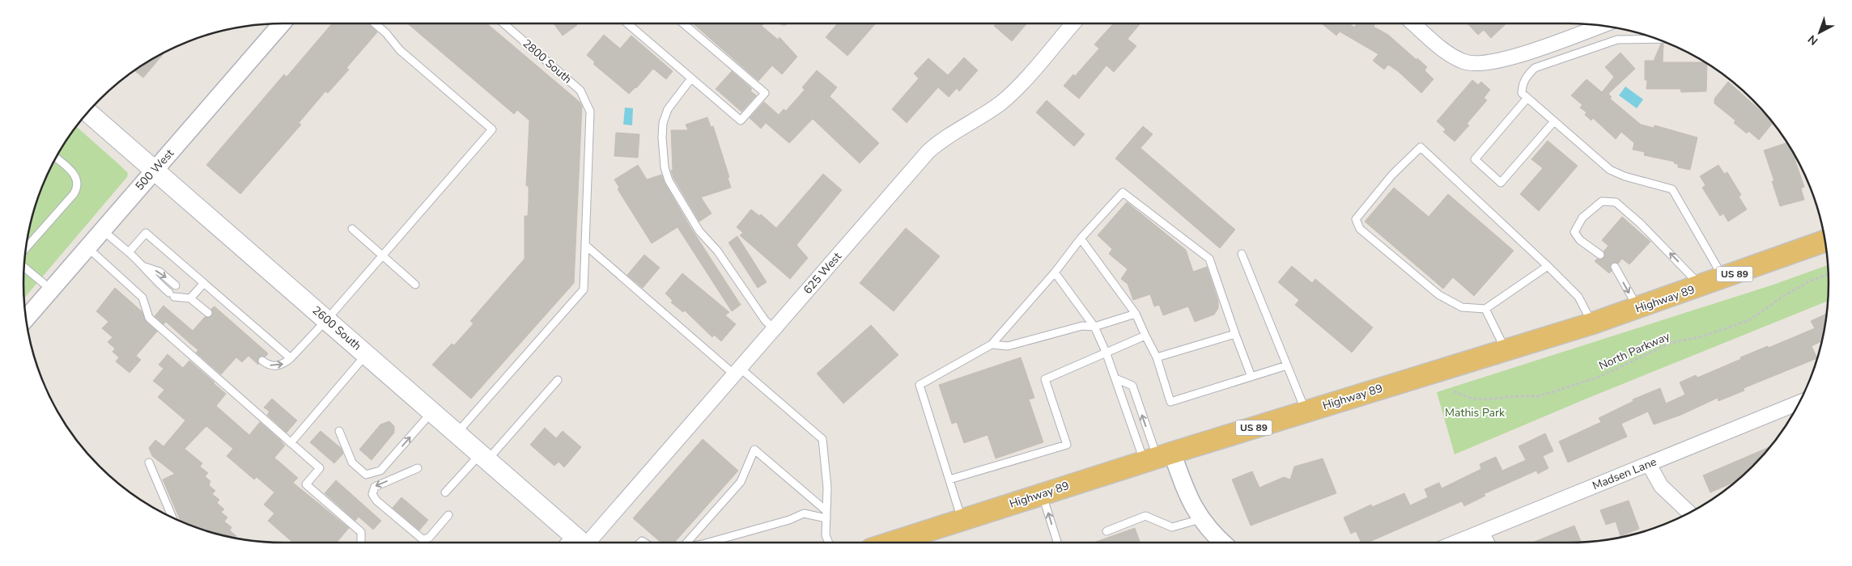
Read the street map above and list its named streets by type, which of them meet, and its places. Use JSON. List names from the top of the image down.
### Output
{
  "streets": {
    "main road": ["US 89", "Highway 89", "2600 South"],
    "street": ["500 West", "625 West", "Madsen Lane"],
    "lane": ["2800 South"],
    "path": ["North Parkway"]
  },
  "crossings": [
    ["500 West", "2600 South"]
  ],
  "parks": ["Mathis Park"],
  "north": "bottom left"
}
